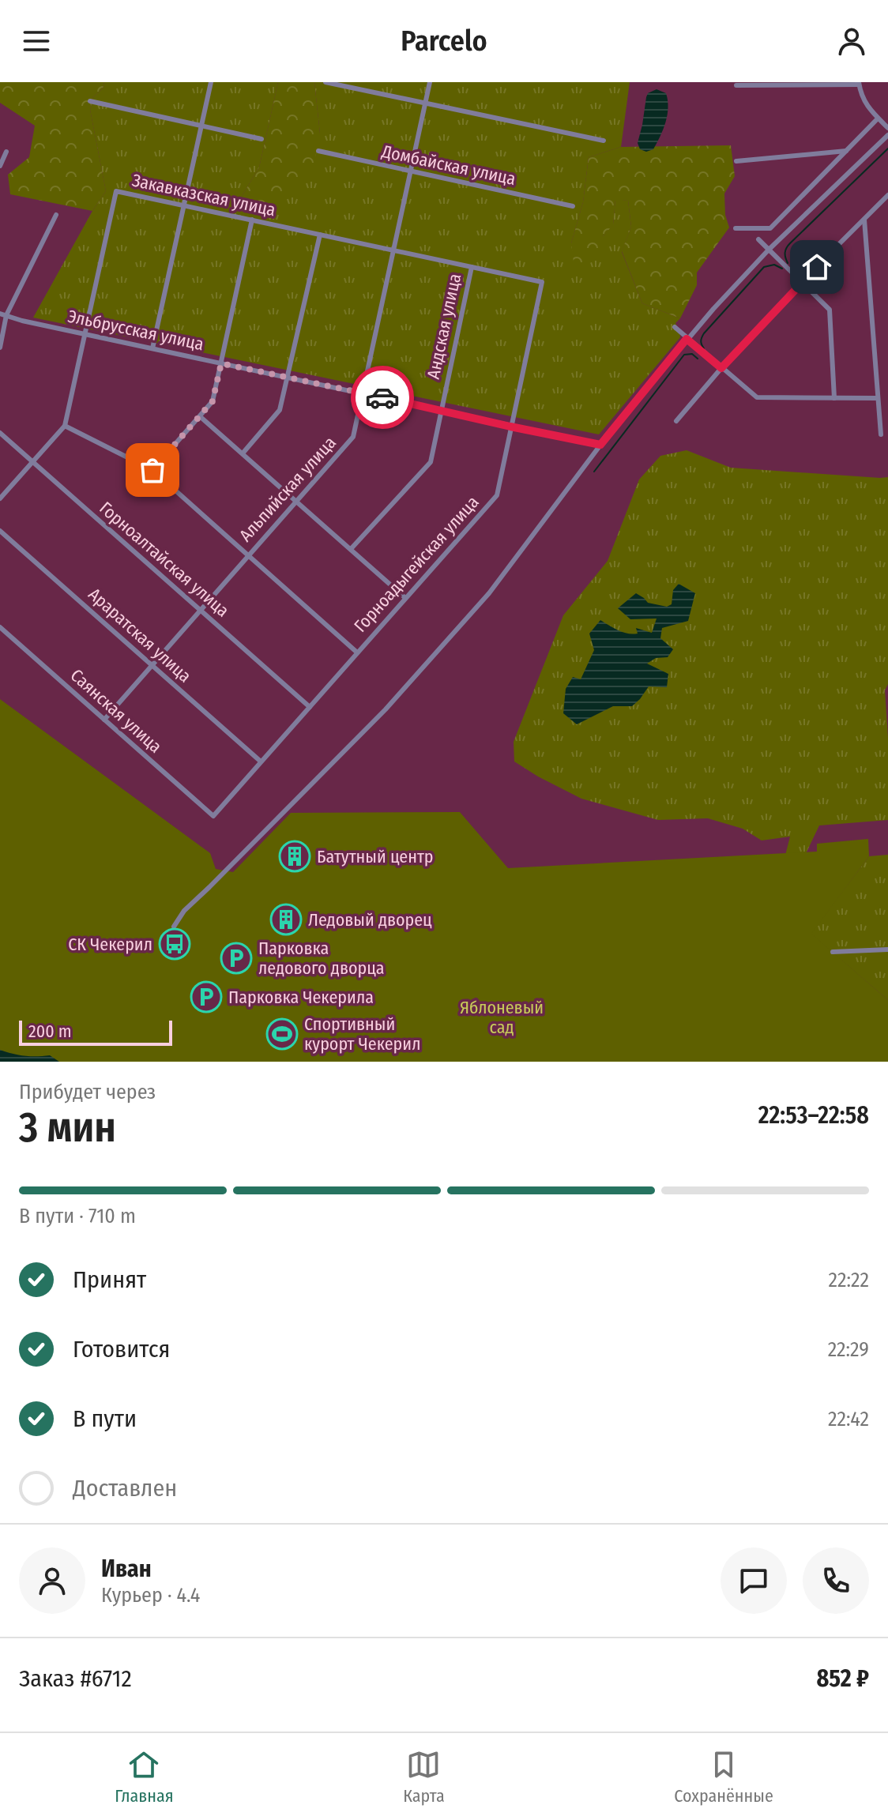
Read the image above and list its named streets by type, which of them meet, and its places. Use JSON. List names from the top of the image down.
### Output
{
  "streets": {
    "street": [
      "Домбайская улица",
      "Закавказская улица",
      "Андская улица",
      "Эльбрусская улица",
      "Альпийская улица",
      "Горноалтайская улица",
      "Горноадыгейская улица",
      "Араратская улица",
      "Саянская улица"
    ]
  },
  "crossings": [
    ["Домбайская улица", "Альпийская улица"],
    ["Закавказская улица", "Андская улица"],
    ["Закавказская улица", "Эльбрусская улица"],
    ["Закавказская улица", "Альпийская улица"],
    ["Закавказская улица", "Горноадыгейская улица"],
    ["Андская улица", "Эльбрусская улица"],
    ["Эльбрусская улица", "Альпийская улица"],
    ["Эльбрусская улица", "Горноадыгейская улица"],
    ["Альпийская улица", "Горноалтайская улица"],
    ["Альпийская улица", "Араратская улица"],
    ["Альпийская улица", "Саянская улица"],
    ["Горноалтайская улица", "Горноадыгейская улица"],
    ["Горноадыгейская улица", "Араратская улица"],
    ["Горноадыгейская улица", "Саянская улица"]
  ],
  "parks": ["Яблоневый сад"],
  "places": {
    "building": ["Батутный центр", "Ледовый дворец"],
    "bus stop": ["СК Чекерил"],
    "parking": ["Парковка ледового дворца", "Парковка Чекерила"],
    "sports": ["Спортивный курорт Чекерил"]
  },
  "scale_bar": "200 m",
  "page": {
    "header": "Parcelo",
    "scale": "200 m",
    "heading": ["3 мин", "Прибудет через", "22:53–22:58"],
    "panel": [
      "Иван",
      "Курьер · 4.4",
      "Заказ #6712",
      "852 ₽"
    ],
    "bar": "В пути · 710 m",
    "list": [
      ["Принят", "22:22"],
      ["Готовится", "22:29"],
      ["В пути", "22:42"],
      "Доставлен"
    ],
    "tabs": ["Главная", "Карта", "Сохранённые"]
  }
}
